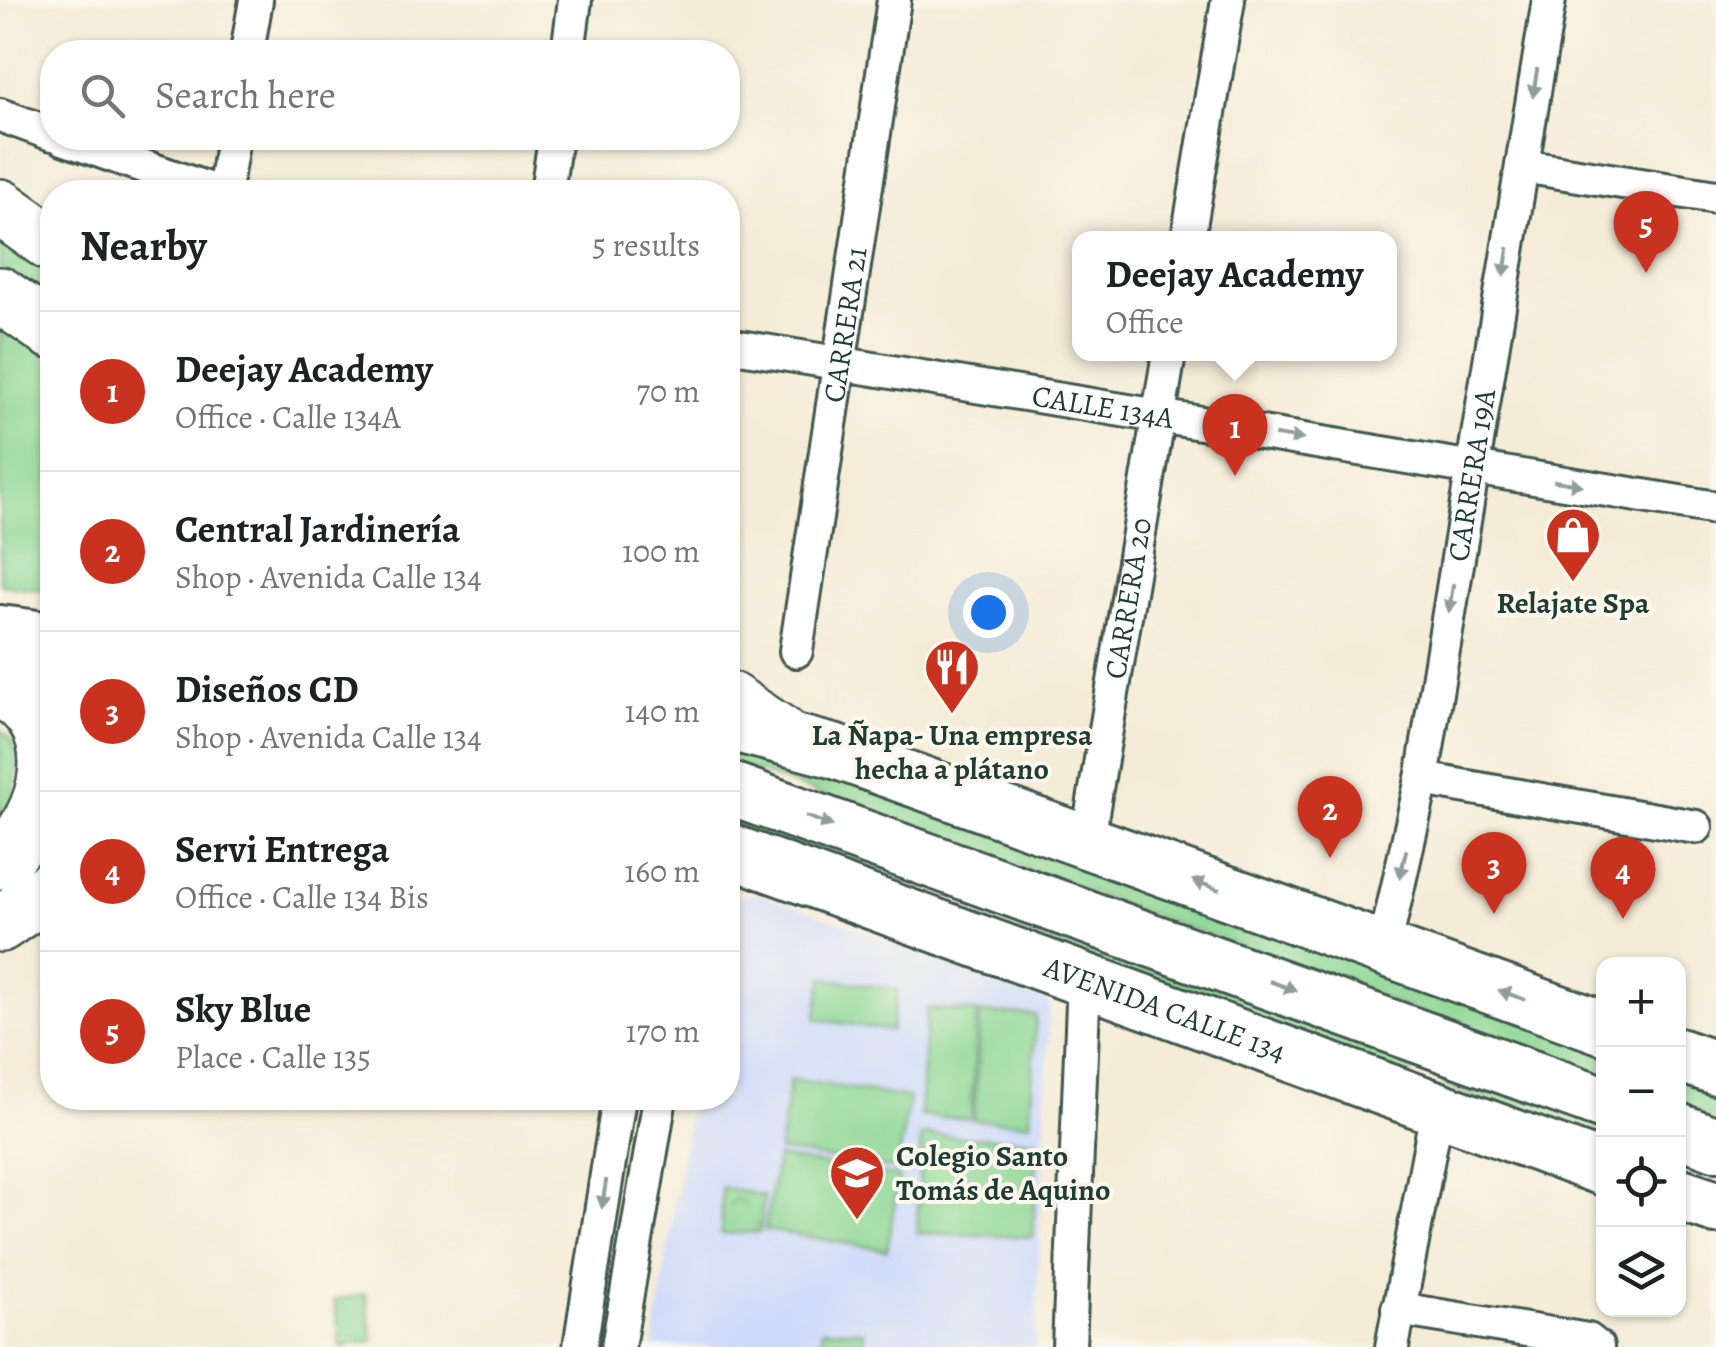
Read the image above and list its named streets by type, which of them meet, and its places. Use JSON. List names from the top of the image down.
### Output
{
  "streets": {
    "main road": ["AVENIDA CALLE 134"],
    "street": [
      "CARRERA 21",
      "CALLE 134A",
      "CARRERA 19A",
      "CARRERA 20"
    ]
  },
  "crossings": [
    ["CARRERA 21", "CALLE 134A"],
    ["CALLE 134A", "CARRERA 19A"],
    ["CALLE 134A", "CARRERA 20"]
  ],
  "one_way": ["CALLE 134A", "CARRERA 19A"],
  "places": {
    "shop": ["Relajate Spa"],
    "restaurant": ["La Ñapa- Una empresa hecha a plátano"],
    "school or university": ["Colegio Santo Tomás de Aquino"]
  },
  "page": {
    "search": "Search here",
    "heading": ["Nearby", "5 results"],
    "pins": [
      "5",
      "1",
      "2",
      "3",
      "4"
    ],
    "popup": ["Deejay Academy", "Office"],
    "list": [
      {
        "mark": "1",
        "name": "Deejay Academy",
        "note": "Office · Calle 134A",
        "value": "70 m"
      },
      {
        "mark": "2",
        "name": "Central Jardinería",
        "note": "Shop · Avenida Calle 134",
        "value": "100 m"
      },
      {
        "mark": "3",
        "name": "Diseños CD",
        "note": "Shop · Avenida Calle 134",
        "value": "140 m"
      },
      {
        "mark": "4",
        "name": "Servi Entrega",
        "note": "Office · Calle 134 Bis",
        "value": "160 m"
      },
      {
        "mark": "5",
        "name": "Sky Blue",
        "note": "Place · Calle 135",
        "value": "170 m"
      }
    ],
    "map_buttons": ["+", "−"]
  }
}
